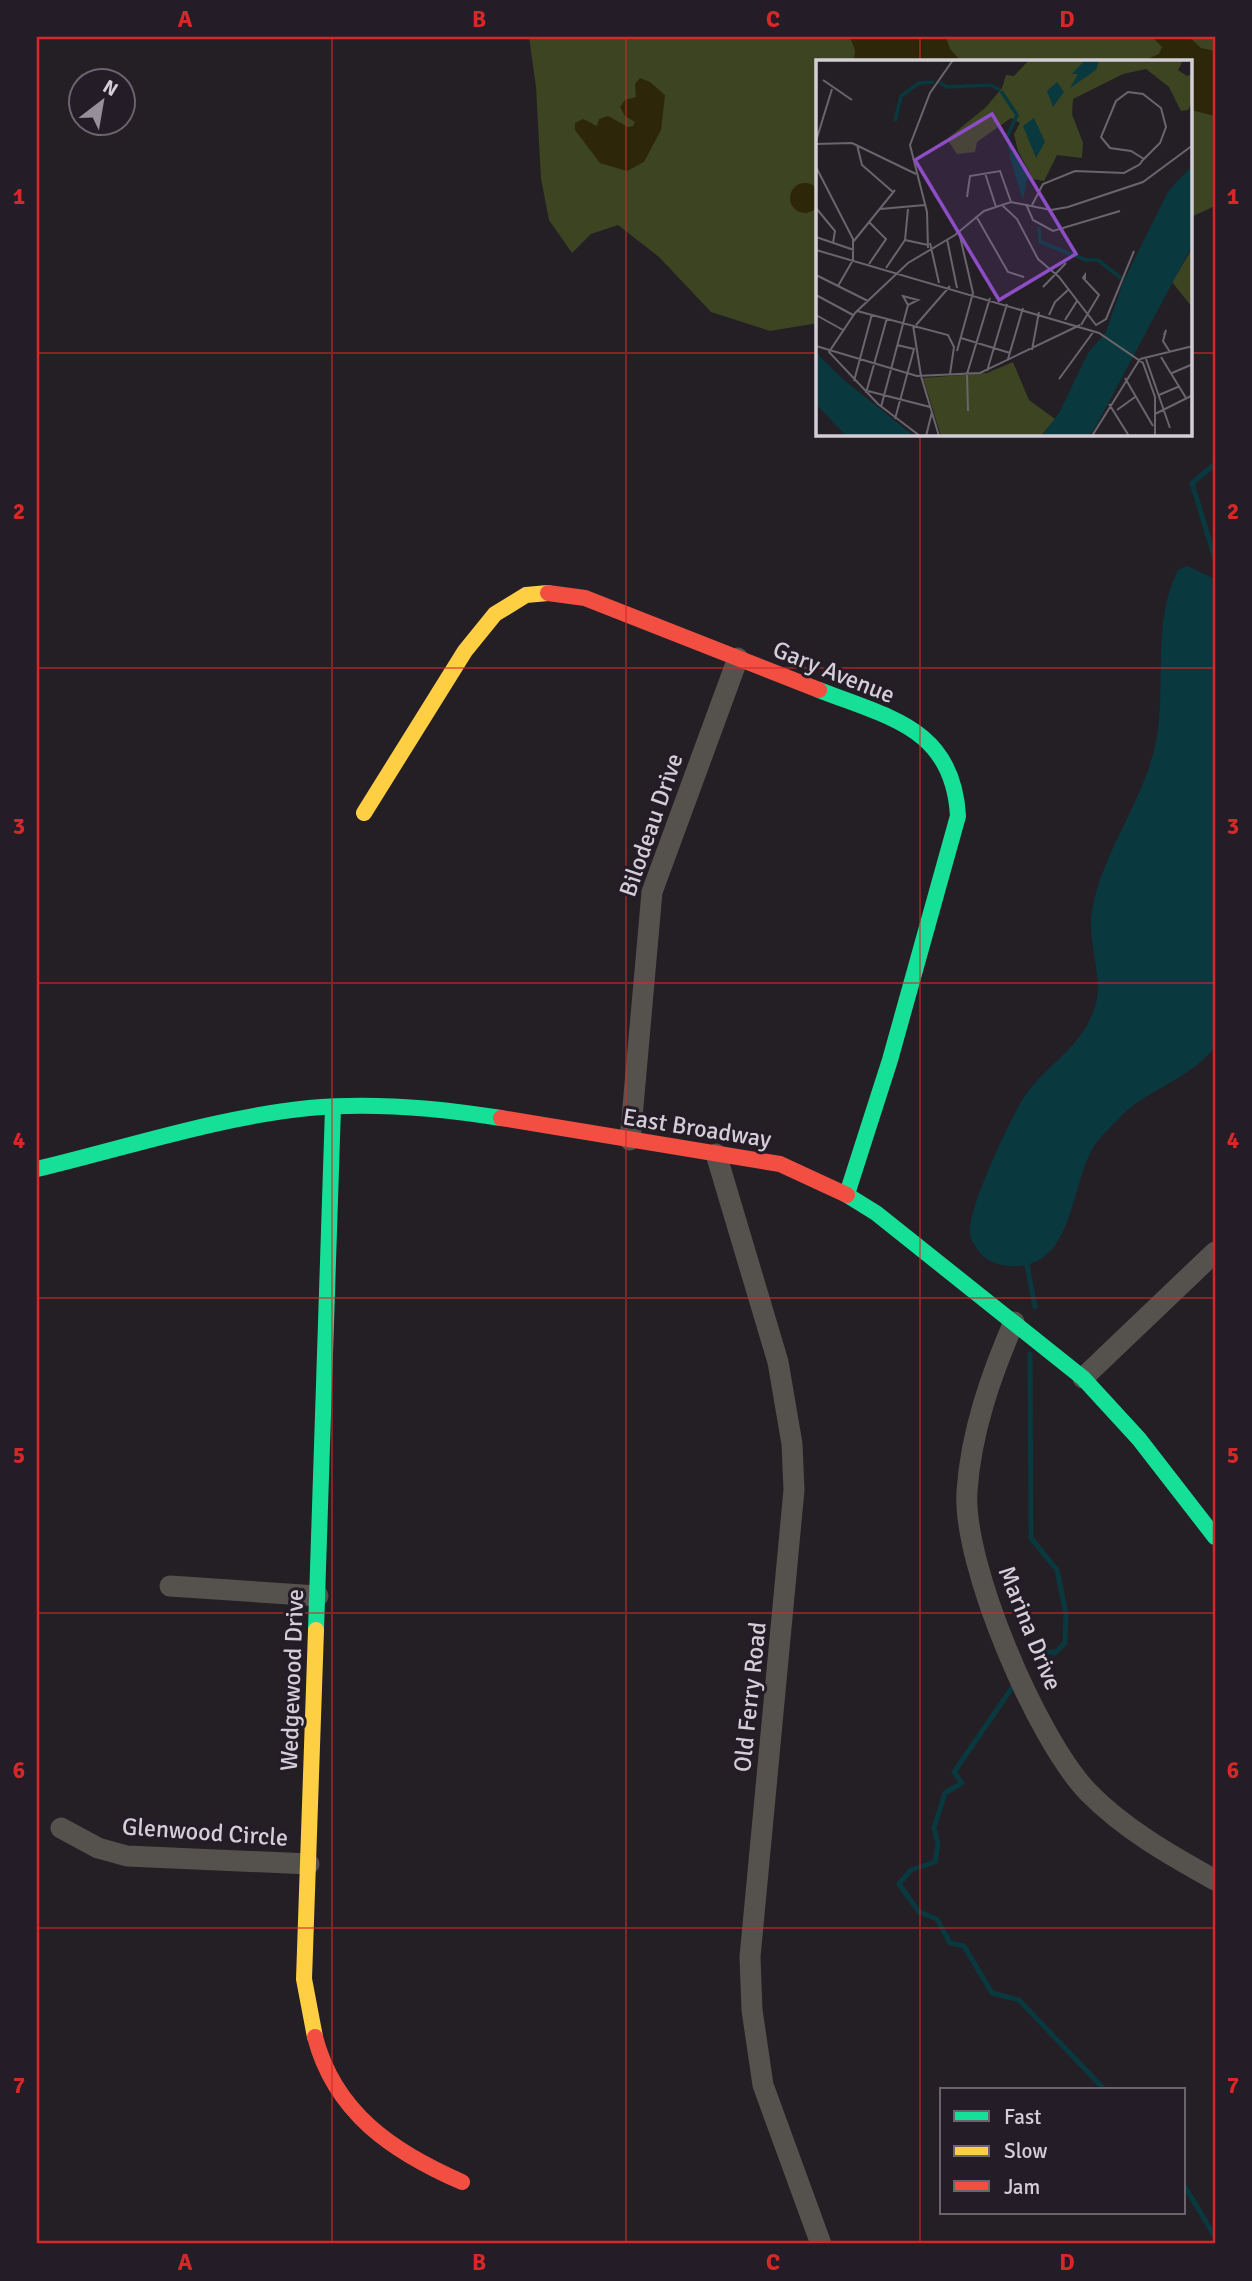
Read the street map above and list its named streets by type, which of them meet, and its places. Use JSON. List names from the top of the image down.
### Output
{
  "streets": {
    "street": [
      "Gary Avenue",
      "Bilodeau Drive",
      "East Broadway",
      "Marina Drive",
      "Wedgewood Drive",
      "Old Ferry Road",
      "Glenwood Circle"
    ]
  },
  "crossings": [
    ["Gary Avenue", "Bilodeau Drive"],
    ["Gary Avenue", "East Broadway"],
    ["Bilodeau Drive", "East Broadway"],
    ["East Broadway", "Marina Drive"],
    ["East Broadway", "Wedgewood Drive"],
    ["East Broadway", "Old Ferry Road"],
    ["Wedgewood Drive", "Glenwood Circle"]
  ],
  "legend": ["Fast", "Slow", "Jam"],
  "north": "top right",
  "grid": {
    "columns": [
      "A",
      "B",
      "C",
      "D"
    ],
    "rows": [
      "1",
      "2",
      "3",
      "4",
      "5",
      "6",
      "7"
    ]
  }
}
